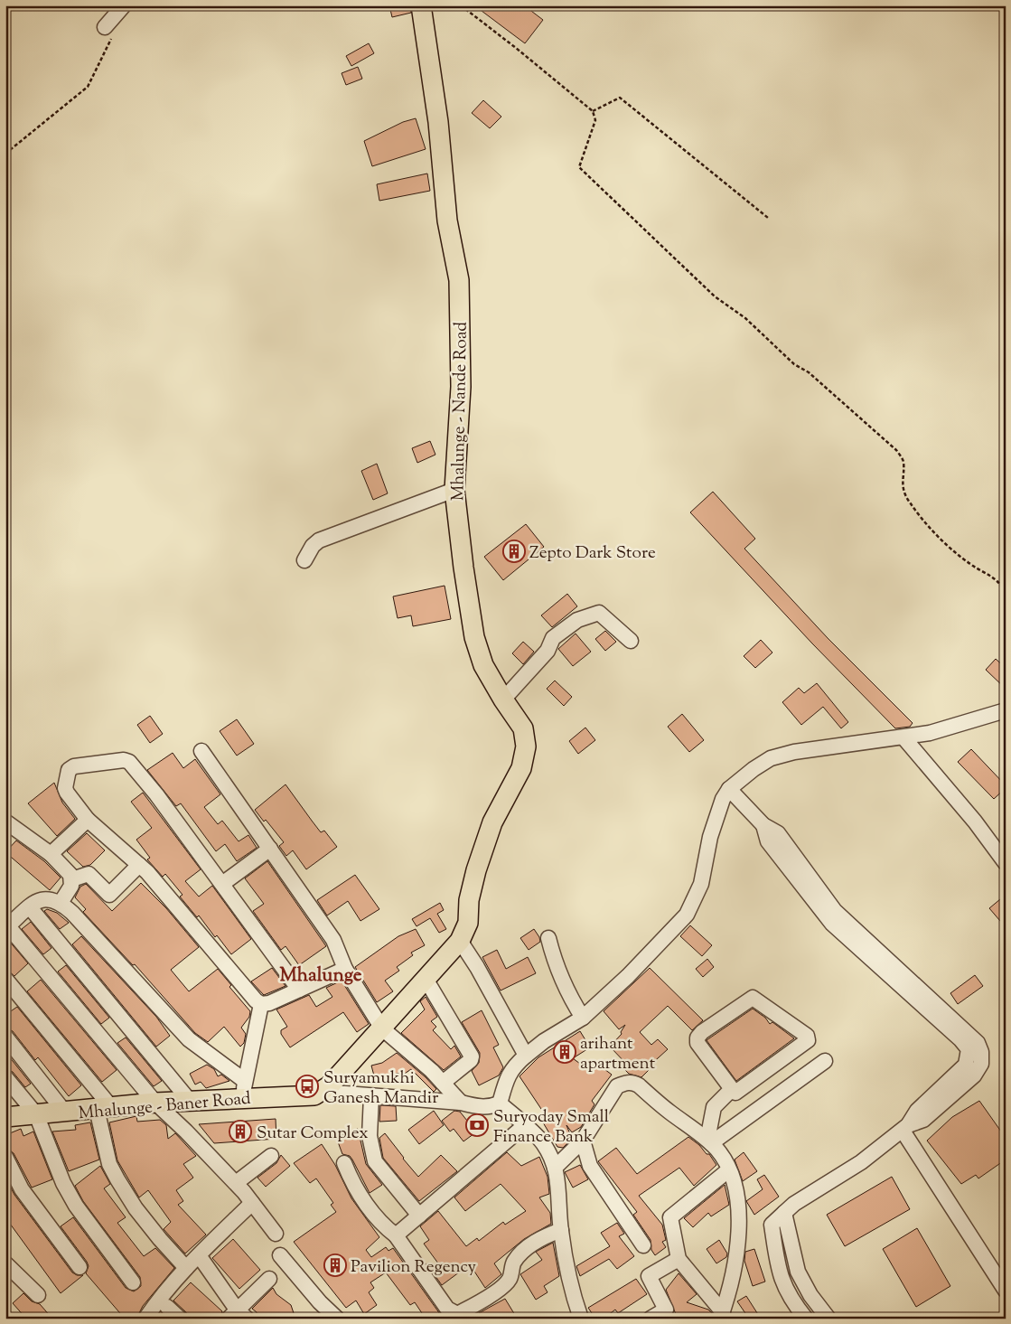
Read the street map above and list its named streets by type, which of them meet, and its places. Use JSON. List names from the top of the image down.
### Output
{
  "streets": {
    "main road": ["Mhalunge - Nande Road", "Mhalunge - Baner Road"]
  },
  "crossings": [
    ["Mhalunge - Nande Road", "Mhalunge - Baner Road"]
  ],
  "districts": ["Mhalunge"],
  "places": {
    "building": [
      "Zepto Dark Store",
      "arihant apartment",
      "Sutar Complex",
      "Pavilion Regency"
    ],
    "bus stop": ["Suryamukhi Ganesh Mandir"],
    "bank": ["Suryoday Small Finance Bank"]
  }
}
